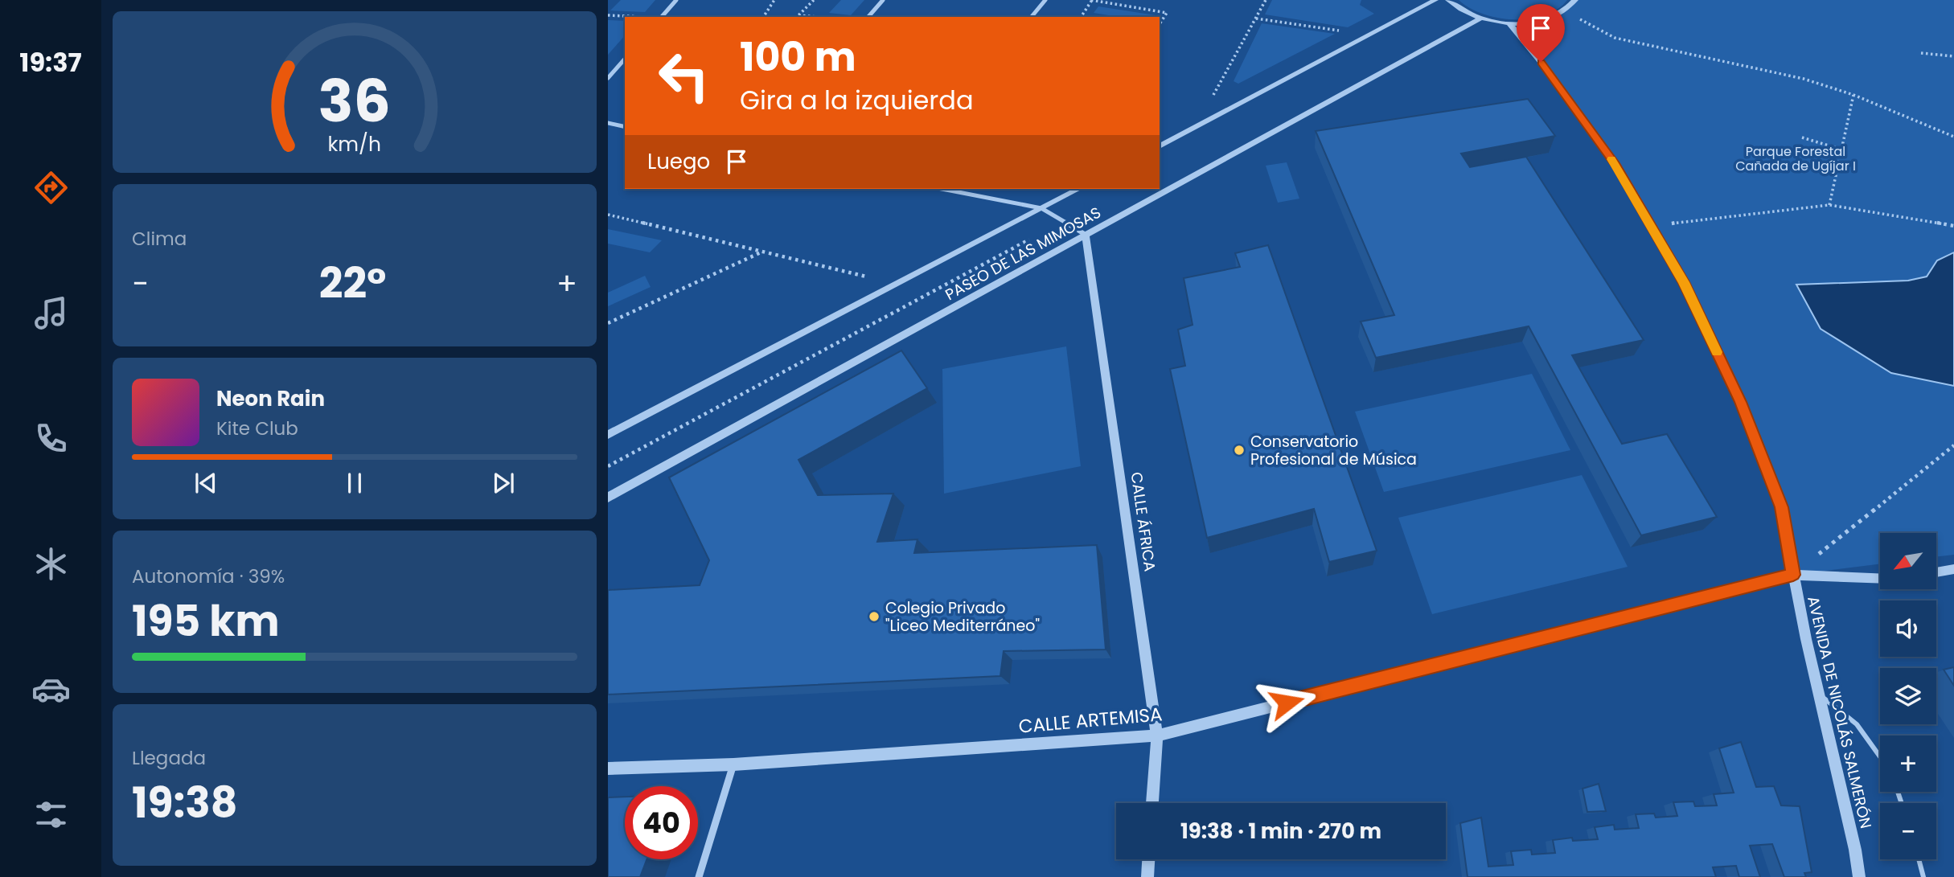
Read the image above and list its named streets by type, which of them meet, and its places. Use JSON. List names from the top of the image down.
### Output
{
  "streets": {
    "street": [
      "PASEO DE LAS MIMOSAS",
      "CALLE ÁFRICA",
      "AVENIDA DE NICOLÁS SALMERÓN",
      "CALLE ARTEMISA"
    ]
  },
  "crossings": [
    ["PASEO DE LAS MIMOSAS", "CALLE ÁFRICA"],
    ["CALLE ÁFRICA", "CALLE ARTEMISA"],
    ["AVENIDA DE NICOLÁS SALMERÓN", "CALLE ARTEMISA"]
  ],
  "parks": ["Parque Forestal Cañada de Ugíjar I"],
  "places": ["Conservatorio Profesional de Música", "Colegio Privado \"Liceo Mediterráneo\""],
  "north": "bottom left",
  "page": {
    "tabs": "19:37",
    "turn": ["100 m", "Gira a la izquierda"],
    "then": "Luego",
    "tile": [
      "Clima",
      ["Autonomía · 39%", "195 km"],
      ["Llegada", "19:38"]
    ],
    "heat": ["−", "22°", "+"],
    "song": ["Neon Rain", "Kite Club"],
    "map_buttons": ["+", "−"],
    "limit": "40",
    "trip": "19:38 · 1 min · 270 m",
    "gauge": ["36", "km/h"]
  }
}
